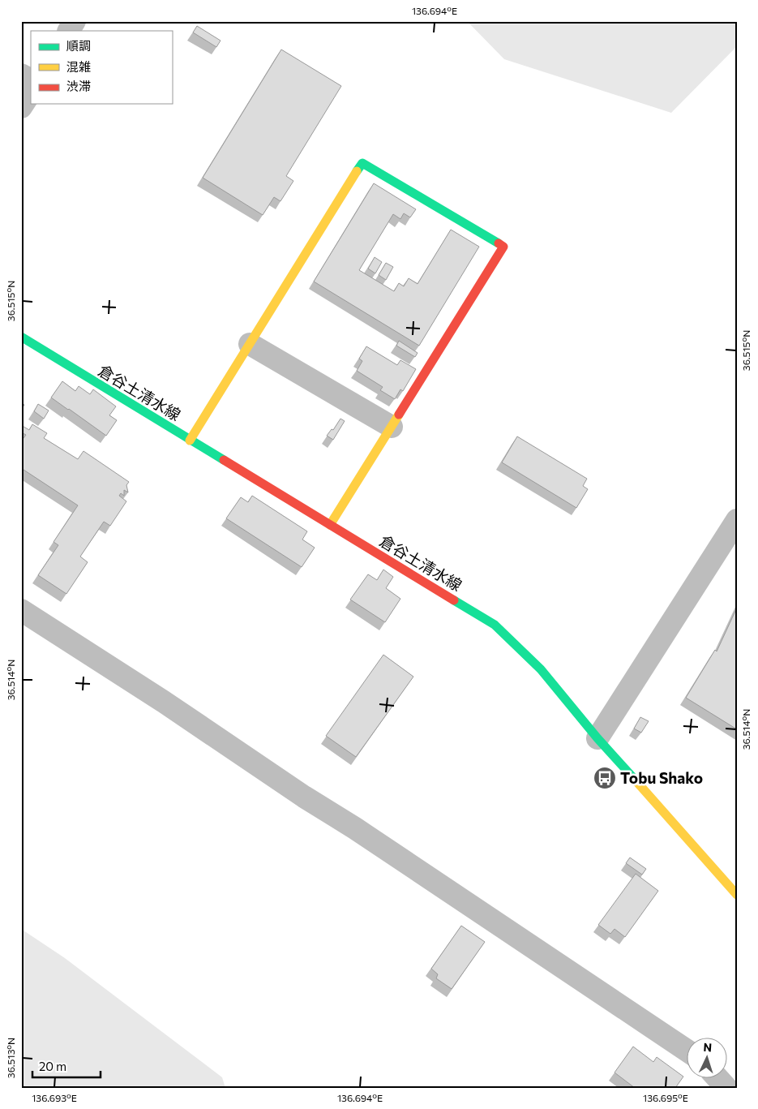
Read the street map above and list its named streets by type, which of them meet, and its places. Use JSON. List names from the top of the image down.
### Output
{
  "streets": {
    "main road": ["倉谷土清水線"]
  },
  "places": {
    "bus stop": ["Tobu Shako"]
  },
  "legend": ["順調", "混雑", "渋滞"],
  "scale_bar": "20 m",
  "north": "top",
  "coordinates": [
    "136.694°E",
    "36.515°N",
    "36.514°N",
    "36.513°N",
    "136.693°E",
    "136.695°E"
  ]
}
